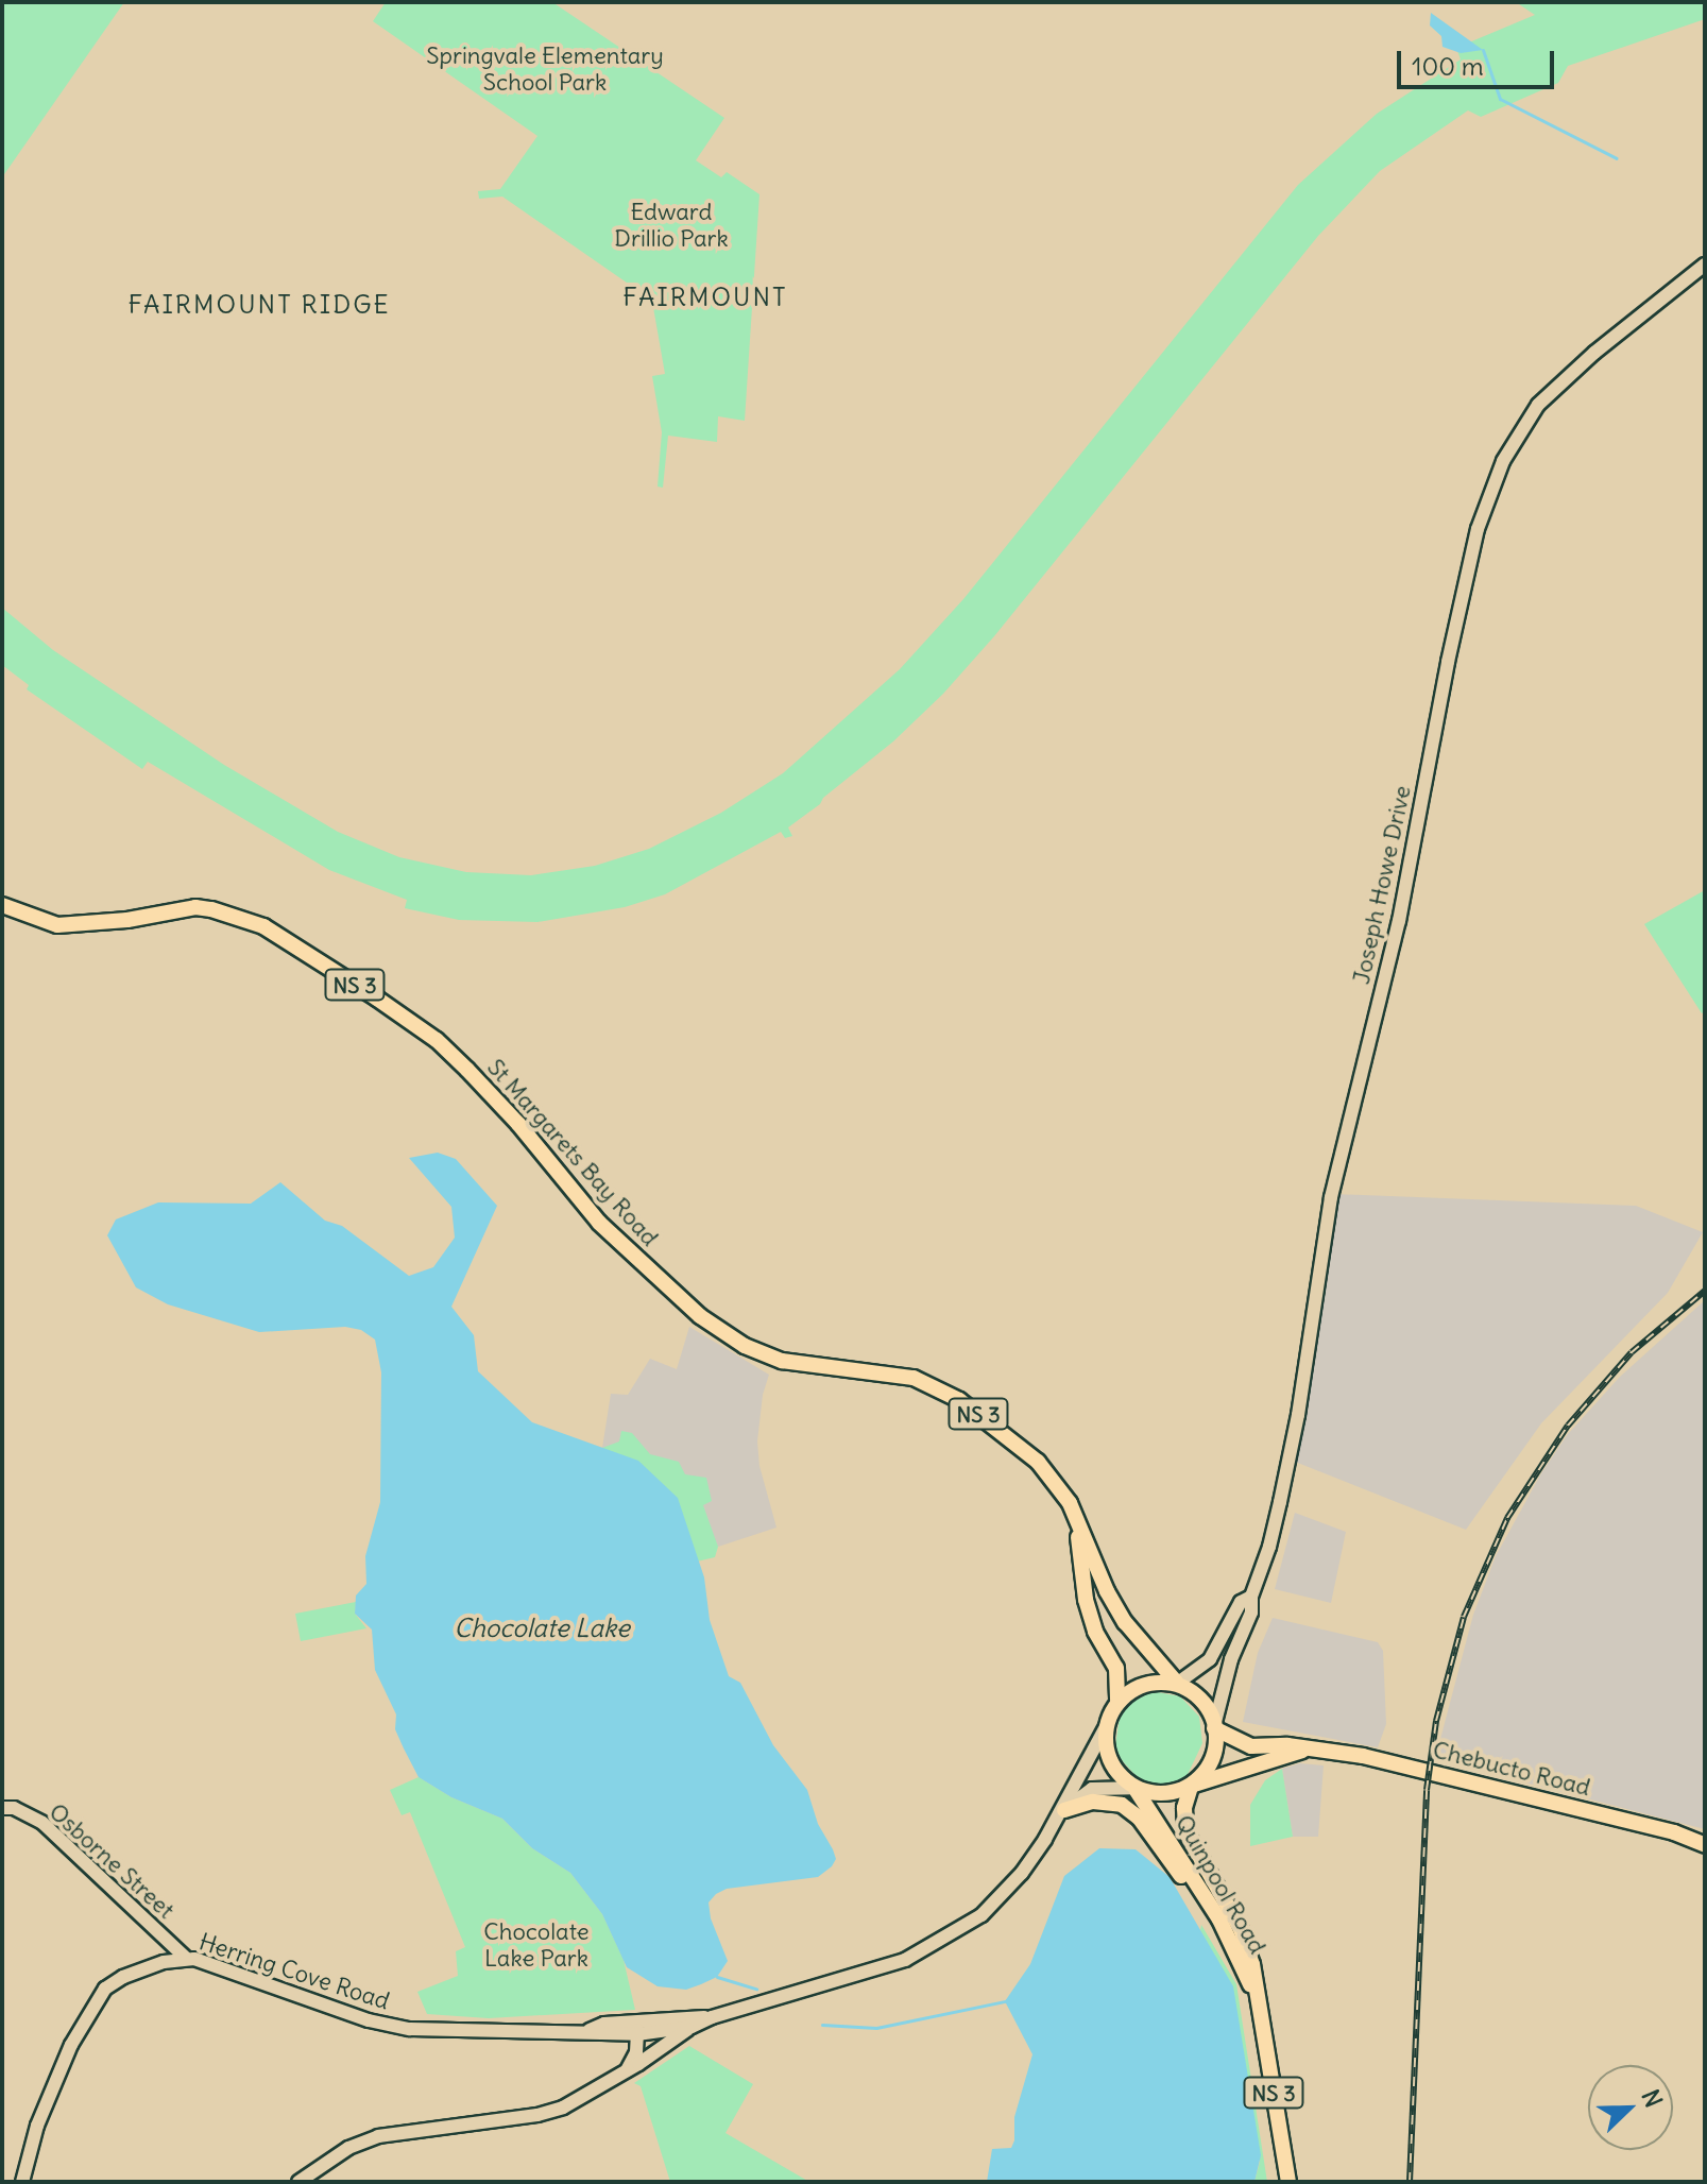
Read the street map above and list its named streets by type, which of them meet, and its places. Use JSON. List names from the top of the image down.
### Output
{
  "streets": {
    "main road": [
      "Joseph Howe Drive",
      "NS 3",
      "St Margarets Bay Road",
      "Chebucto Road",
      "Osborne Street",
      "Quinpool Road",
      "Herring Cove Road"
    ]
  },
  "crossings": [
    ["Joseph Howe Drive", "St Margarets Bay Road"],
    ["Joseph Howe Drive", "Chebucto Road"],
    ["Joseph Howe Drive", "Quinpool Road"],
    ["Joseph Howe Drive", "Herring Cove Road"],
    ["St Margarets Bay Road", "Chebucto Road"],
    ["St Margarets Bay Road", "Quinpool Road"],
    ["St Margarets Bay Road", "Herring Cove Road"],
    ["Chebucto Road", "Quinpool Road"],
    ["Chebucto Road", "Herring Cove Road"],
    ["Osborne Street", "Herring Cove Road"],
    ["Quinpool Road", "Herring Cove Road"]
  ],
  "districts": ["FAIRMOUNT", "FAIRMOUNT RIDGE"],
  "water": ["Chocolate Lake"],
  "parks": ["Springvale Elementary School Park", "Edward Drillio Park", "Chocolate Lake Park"],
  "scale_bar": "100 m",
  "north": "top right"
}
